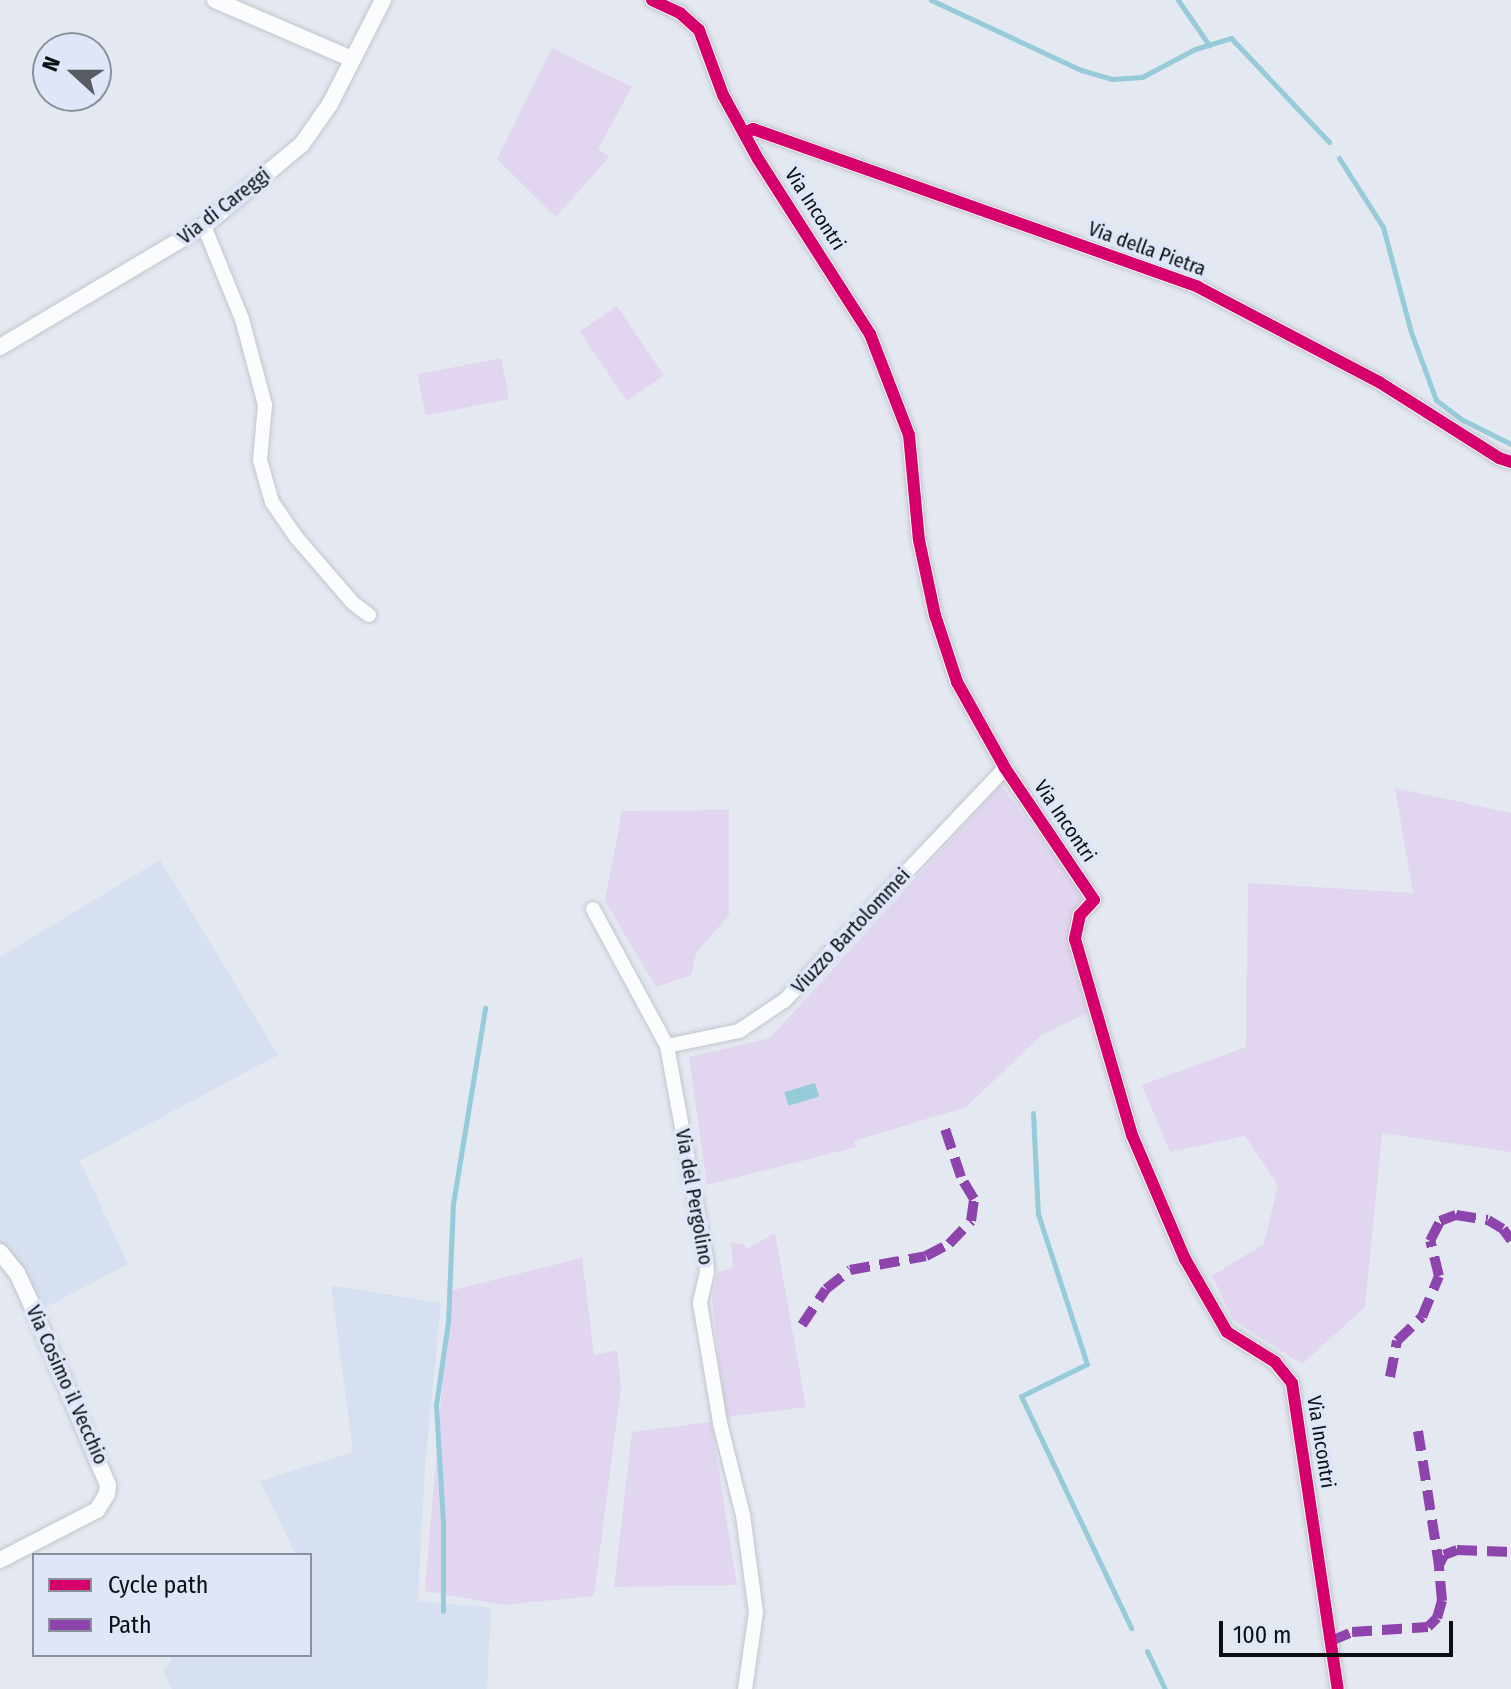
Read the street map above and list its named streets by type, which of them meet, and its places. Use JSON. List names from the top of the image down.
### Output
{
  "streets": {
    "street": [
      "Via di Careggi",
      "Via Incontri",
      "Via della Pietra",
      "Viuzzo Bartolommei",
      "Via del Pergolino",
      "Via Cosimo il Vecchio"
    ]
  },
  "crossings": [
    ["Via Incontri", "Via della Pietra"],
    ["Via Incontri", "Viuzzo Bartolommei"],
    ["Viuzzo Bartolommei", "Via del Pergolino"]
  ],
  "legend": ["Cycle path", "Path"],
  "scale_bar": "100 m",
  "north": "left"
}
